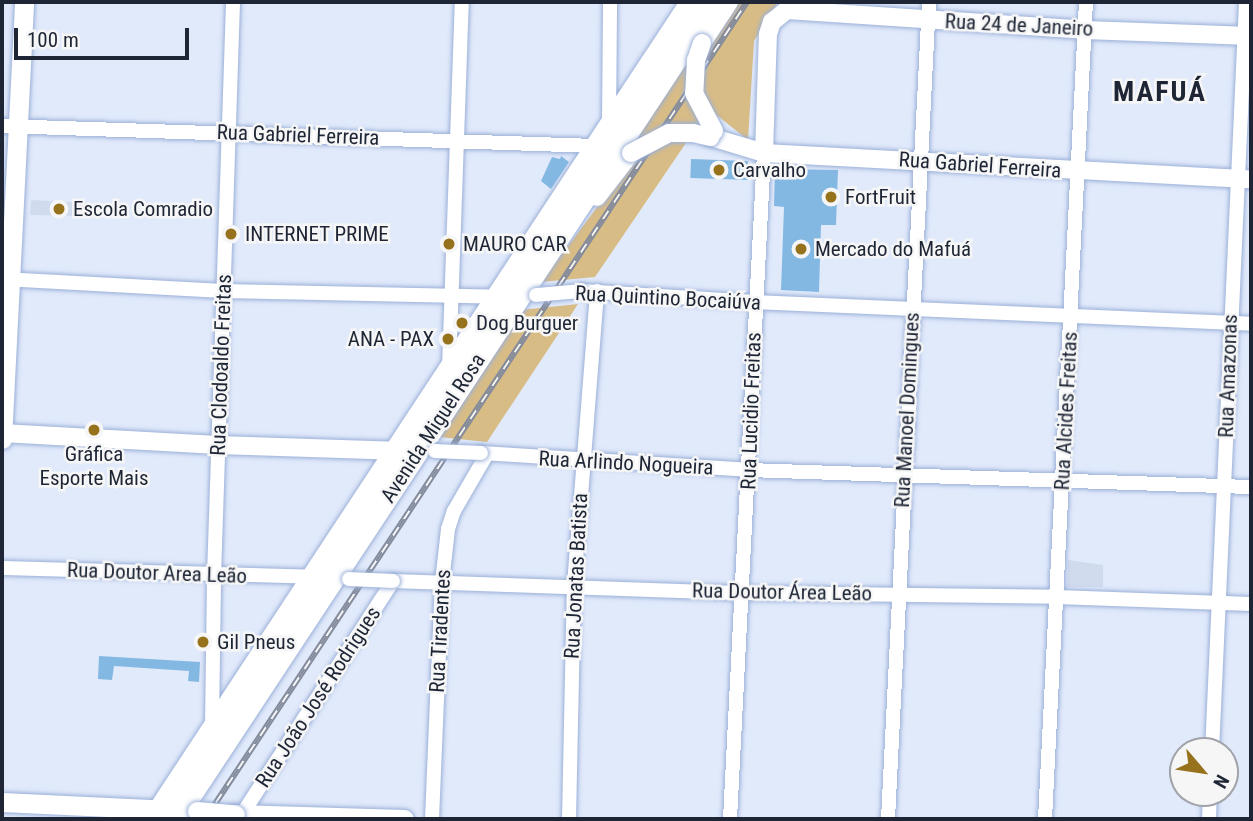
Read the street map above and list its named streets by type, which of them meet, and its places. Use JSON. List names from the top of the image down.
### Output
{
  "streets": {
    "main road": ["Avenida Miguel Rosa"],
    "street": [
      "Rua 24 de Janeiro",
      "Rua Gabriel Ferreira",
      "Rua Quintino Bocaiúva",
      "Rua Clodoaldo Freitas",
      "Rua Amazonas",
      "Rua Manoel Domingues",
      "Rua Lucidio Freitas",
      "Rua Alcides Freitas",
      "Rua Arlindo Nogueira",
      "Rua Doutor Area Leão",
      "Rua Jonatas Batista",
      "Rua Doutor Área Leão",
      "Rua Tiradentes",
      "Rua João José Rodrigues"
    ]
  },
  "crossings": [
    ["Rua 24 de Janeiro", "Rua Amazonas"],
    ["Rua 24 de Janeiro", "Rua Manoel Domingues"],
    ["Rua 24 de Janeiro", "Rua Lucidio Freitas"],
    ["Rua 24 de Janeiro", "Rua Alcides Freitas"],
    ["Rua Gabriel Ferreira", "Rua Clodoaldo Freitas"],
    ["Rua Gabriel Ferreira", "Rua Amazonas"],
    ["Rua Gabriel Ferreira", "Rua Manoel Domingues"],
    ["Rua Gabriel Ferreira", "Rua Lucidio Freitas"],
    ["Rua Gabriel Ferreira", "Rua Alcides Freitas"],
    ["Rua Gabriel Ferreira", "Avenida Miguel Rosa"],
    ["Rua Quintino Bocaiúva", "Rua Clodoaldo Freitas"],
    ["Rua Quintino Bocaiúva", "Rua Amazonas"],
    ["Rua Quintino Bocaiúva", "Rua Manoel Domingues"],
    ["Rua Quintino Bocaiúva", "Rua Lucidio Freitas"],
    ["Rua Quintino Bocaiúva", "Rua Alcides Freitas"],
    ["Rua Quintino Bocaiúva", "Avenida Miguel Rosa"],
    ["Rua Quintino Bocaiúva", "Rua Jonatas Batista"],
    ["Rua Clodoaldo Freitas", "Avenida Miguel Rosa"],
    ["Rua Clodoaldo Freitas", "Rua Arlindo Nogueira"],
    ["Rua Clodoaldo Freitas", "Rua Doutor Area Leão"],
    ["Rua Amazonas", "Rua Arlindo Nogueira"],
    ["Rua Amazonas", "Rua Doutor Área Leão"],
    ["Rua Manoel Domingues", "Rua Arlindo Nogueira"],
    ["Rua Manoel Domingues", "Rua Doutor Área Leão"],
    ["Rua Lucidio Freitas", "Rua Arlindo Nogueira"],
    ["Rua Lucidio Freitas", "Rua Doutor Área Leão"],
    ["Rua Alcides Freitas", "Rua Arlindo Nogueira"],
    ["Rua Alcides Freitas", "Rua Doutor Área Leão"],
    ["Avenida Miguel Rosa", "Rua Arlindo Nogueira"],
    ["Avenida Miguel Rosa", "Rua Doutor Area Leão"],
    ["Avenida Miguel Rosa", "Rua Doutor Área Leão"],
    ["Rua Arlindo Nogueira", "Rua Jonatas Batista"],
    ["Rua Arlindo Nogueira", "Rua Tiradentes"],
    ["Rua Doutor Area Leão", "Rua Doutor Área Leão"],
    ["Rua Jonatas Batista", "Rua Doutor Área Leão"],
    ["Rua Doutor Área Leão", "Rua Tiradentes"],
    ["Rua Doutor Área Leão", "Rua João José Rodrigues"]
  ],
  "districts": ["MAFUÁ"],
  "places": [
    "Carvalho",
    "FortFruit",
    "Escola Comradio",
    "INTERNET PRIME",
    "MAURO CAR",
    "Mercado do Mafuá",
    "Dog Burguer",
    "ANA - PAX",
    "Gráfica Esporte Mais",
    "Gil Pneus"
  ],
  "scale_bar": "100 m",
  "north": "bottom right"
}
